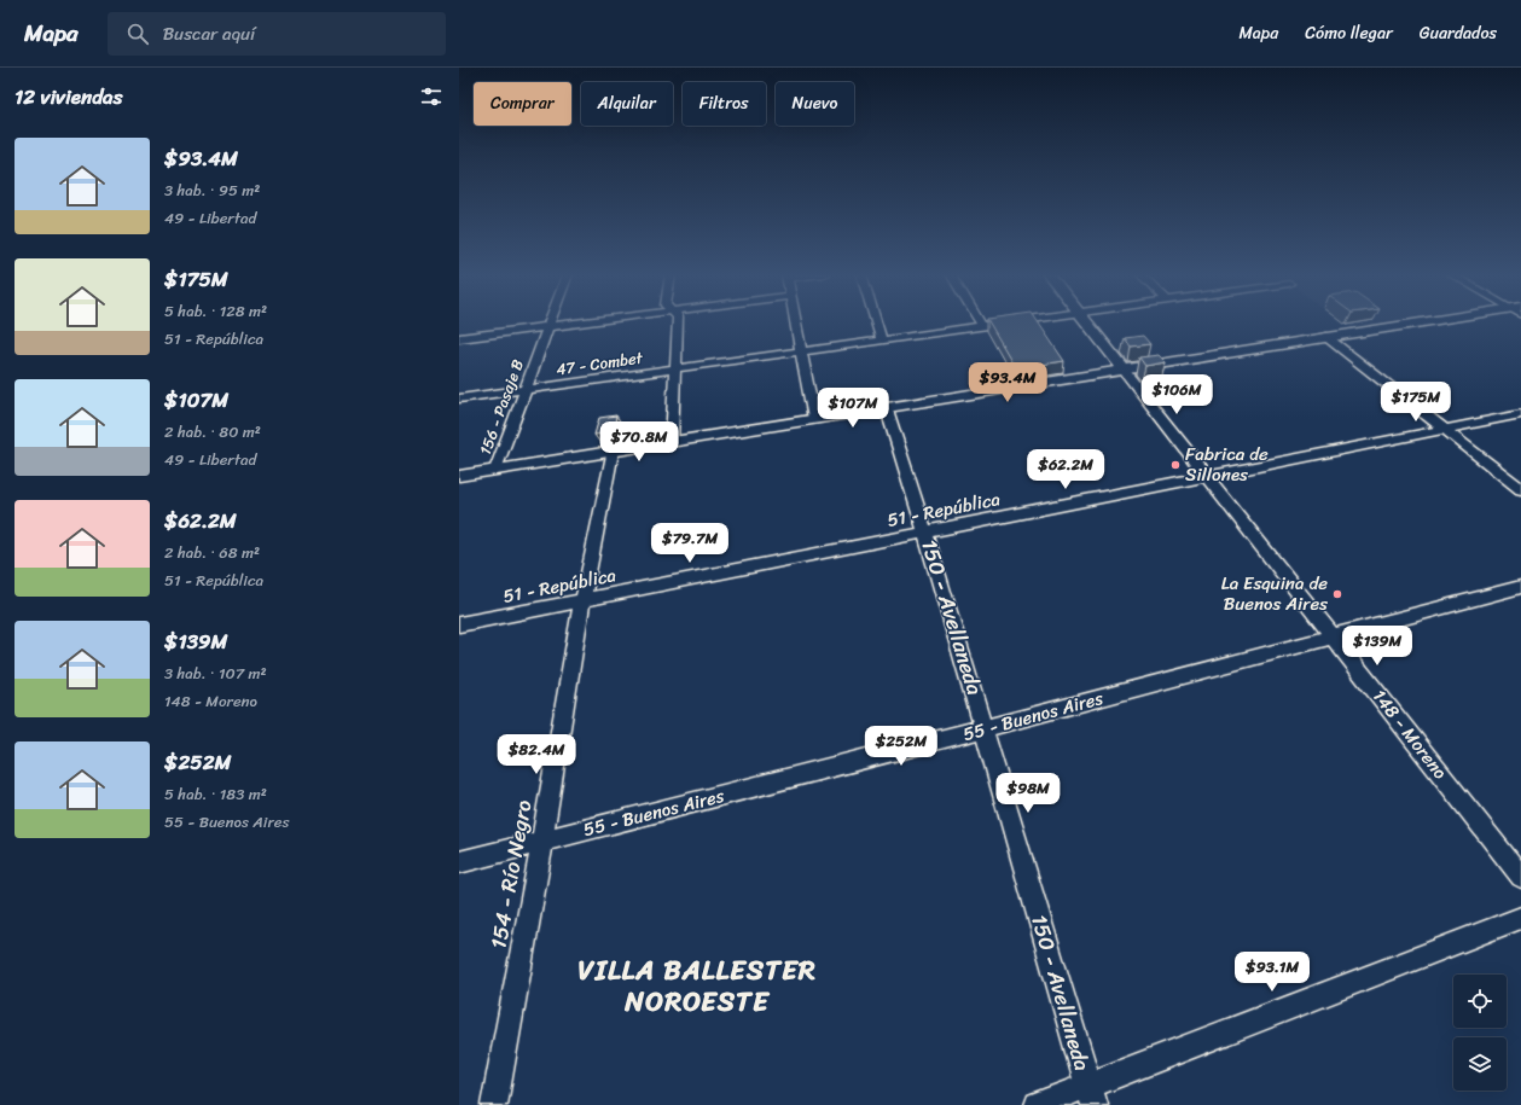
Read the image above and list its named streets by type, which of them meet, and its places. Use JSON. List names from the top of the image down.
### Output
{
  "streets": {
    "street": [
      "47 - Combet",
      "156 - Pasaje B",
      "51 - República",
      "150 - Avellaneda",
      "55 - Buenos Aires",
      "148 - Moreno",
      "154 - Río Negro"
    ]
  },
  "crossings": [
    ["47 - Combet", "156 - Pasaje B"],
    ["51 - República", "150 - Avellaneda"],
    ["51 - República", "148 - Moreno"],
    ["51 - República", "154 - Río Negro"],
    ["150 - Avellaneda", "55 - Buenos Aires"],
    ["55 - Buenos Aires", "148 - Moreno"],
    ["55 - Buenos Aires", "154 - Río Negro"]
  ],
  "districts": ["VILLA BALLESTER NOROESTE"],
  "places": ["Fabrica de Sillones", "La Esquina de Buenos Aires"],
  "page": {
    "header": "Mapa",
    "search": "Buscar aquí",
    "nav": ["Mapa", "Cómo llegar", "Guardados"],
    "heading": "12 viviendas",
    "chip": [
      "Comprar",
      "Alquilar",
      "Filtros",
      "Nuevo"
    ],
    "list": [
      {
        "name": "$93.4M",
        "note": "3 hab. · 95 m² · 49 - Libertad"
      },
      {
        "name": "$175M",
        "note": "5 hab. · 128 m² · 51 - República"
      },
      {
        "name": "$107M",
        "note": "2 hab. · 80 m² · 49 - Libertad"
      },
      {
        "name": "$62.2M",
        "note": "2 hab. · 68 m² · 51 - República"
      },
      {
        "name": "$139M",
        "note": "3 hab. · 107 m² · 148 - Moreno"
      },
      {
        "name": "$252M",
        "note": "5 hab. · 183 m² · 55 - Buenos Aires"
      }
    ],
    "price": [
      "$93.4M",
      "$106M",
      "$175M",
      "$107M",
      "$70.8M",
      "$62.2M",
      "$79.7M",
      "$139M",
      "$252M",
      "$82.4M",
      "$98M",
      "$93.1M"
    ]
  }
}
